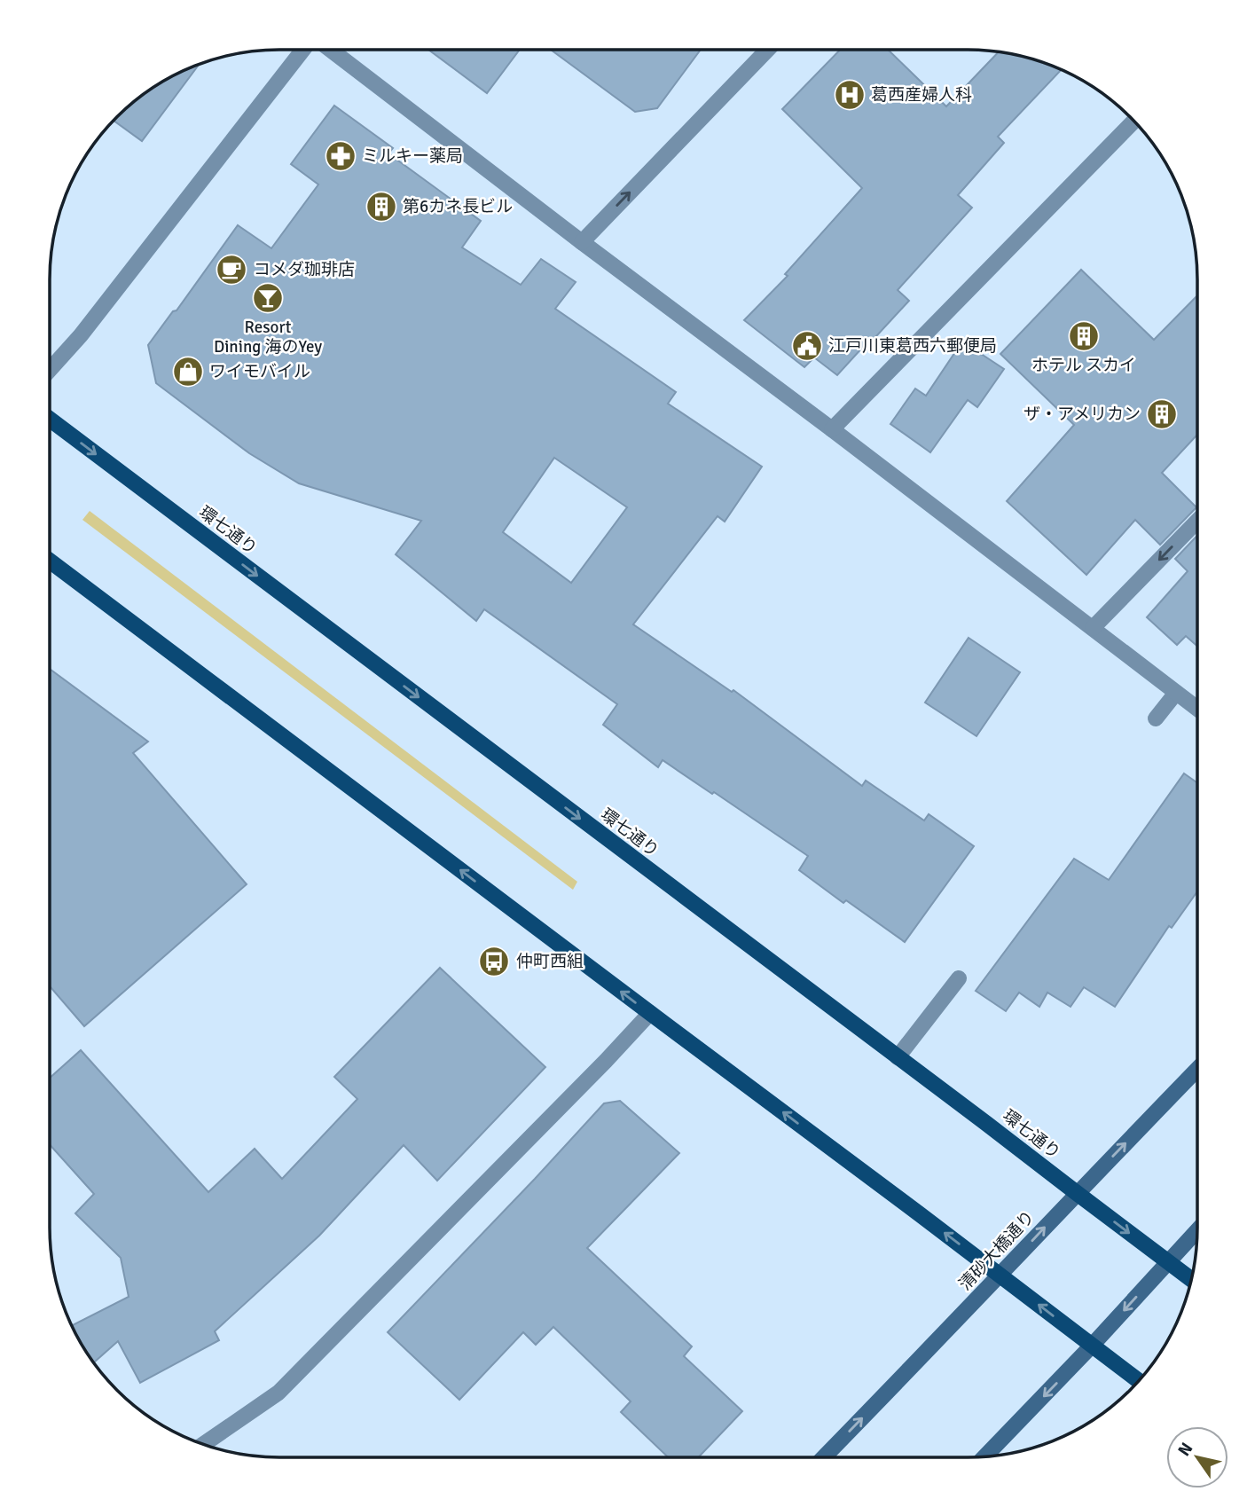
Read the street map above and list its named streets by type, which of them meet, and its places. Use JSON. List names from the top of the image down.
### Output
{
  "streets": {
    "main road": ["環七通り", "清砂大橋通り"]
  },
  "crossings": [
    ["環七通り", "清砂大橋通り"]
  ],
  "places": {
    "hospital": ["葛西産婦人科"],
    "pharmacy": ["ミルキー薬局"],
    "building": ["第6カネ長ビル", "ホテル スカイ", "ザ・アメリカン"],
    "cafe": ["コメダ珈琲店"],
    "bar": ["Resort Dining 海のYey"],
    "public building": ["江戸川東葛西六郵便局"],
    "shop": ["ワイモバイル"],
    "bus stop": ["仲町西組"]
  },
  "north": "top left"
}
